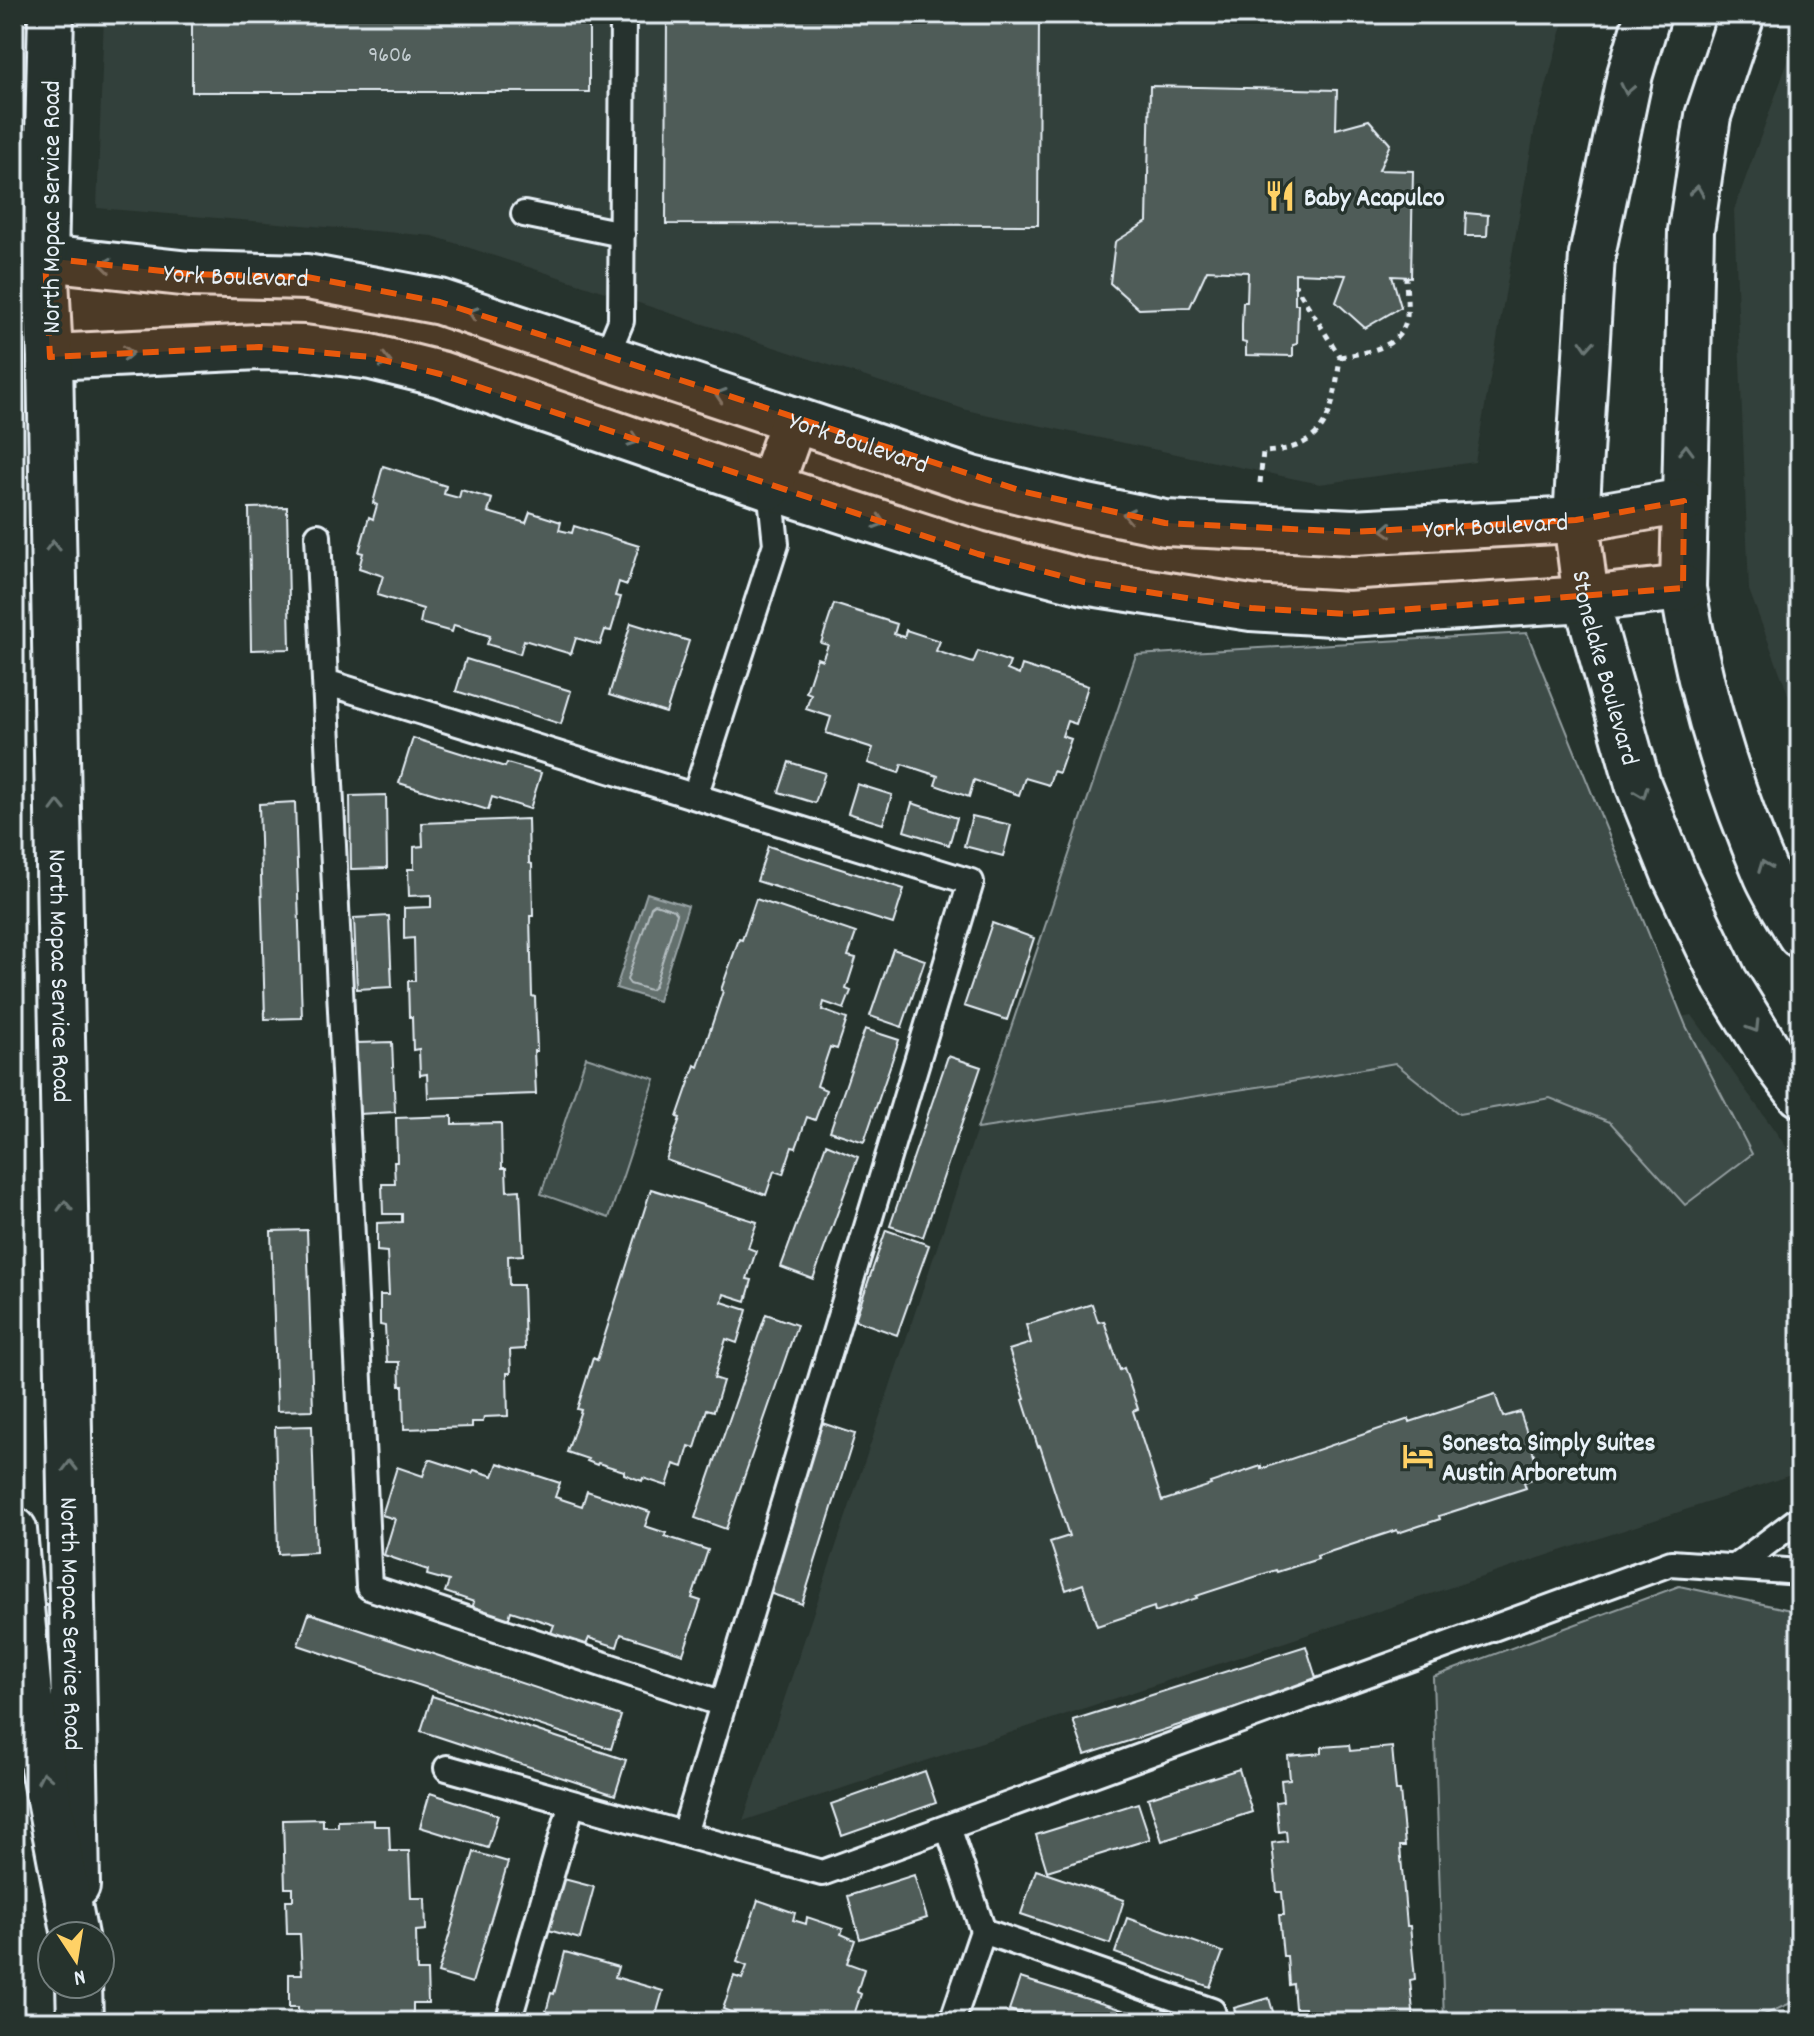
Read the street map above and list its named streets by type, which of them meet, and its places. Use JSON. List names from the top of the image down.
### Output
{
  "streets": {
    "main road": ["North Mopac Service Road", "York Boulevard", "Stonelake Boulevard"]
  },
  "crossings": [
    ["North Mopac Service Road", "York Boulevard"],
    ["York Boulevard", "Stonelake Boulevard"]
  ],
  "one_way": ["North Mopac Service Road"],
  "places": {
    "restaurant": ["Baby Acapulco"],
    "hotel": ["Sonesta Simply Suites Austin Arboretum"]
  },
  "house_numbers": ["9606"],
  "north": "bottom"
}
